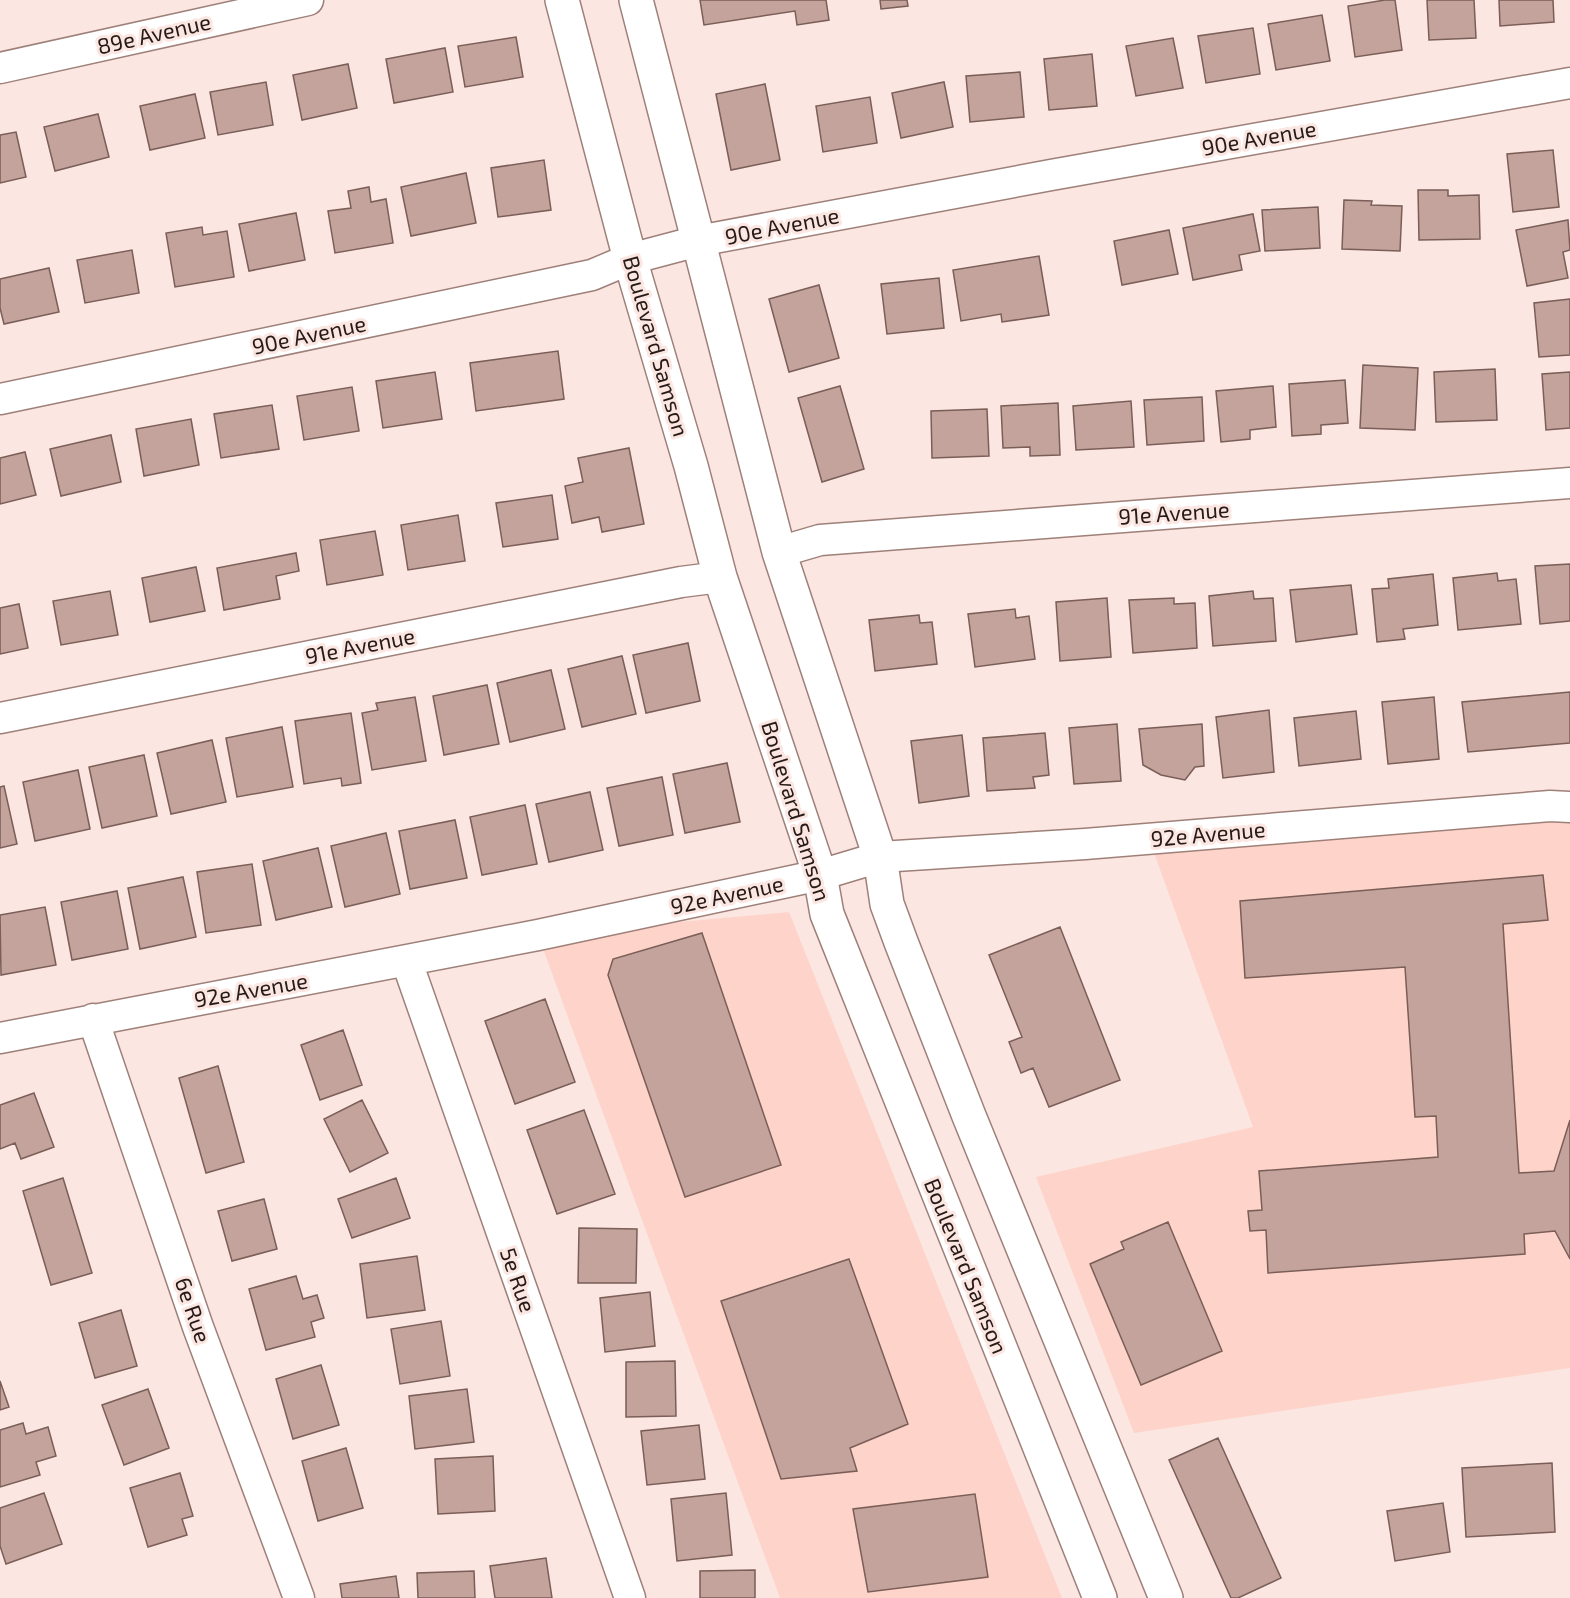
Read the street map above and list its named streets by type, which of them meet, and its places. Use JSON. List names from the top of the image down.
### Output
{
  "streets": {
    "street": [
      "89e Avenue",
      "90e Avenue",
      "Boulevard Samson",
      "91e Avenue",
      "92e Avenue",
      "5e Rue",
      "6e Rue"
    ]
  },
  "crossings": [
    ["90e Avenue", "Boulevard Samson"],
    ["Boulevard Samson", "91e Avenue"],
    ["Boulevard Samson", "92e Avenue"],
    ["92e Avenue", "5e Rue"],
    ["92e Avenue", "6e Rue"]
  ]
}
